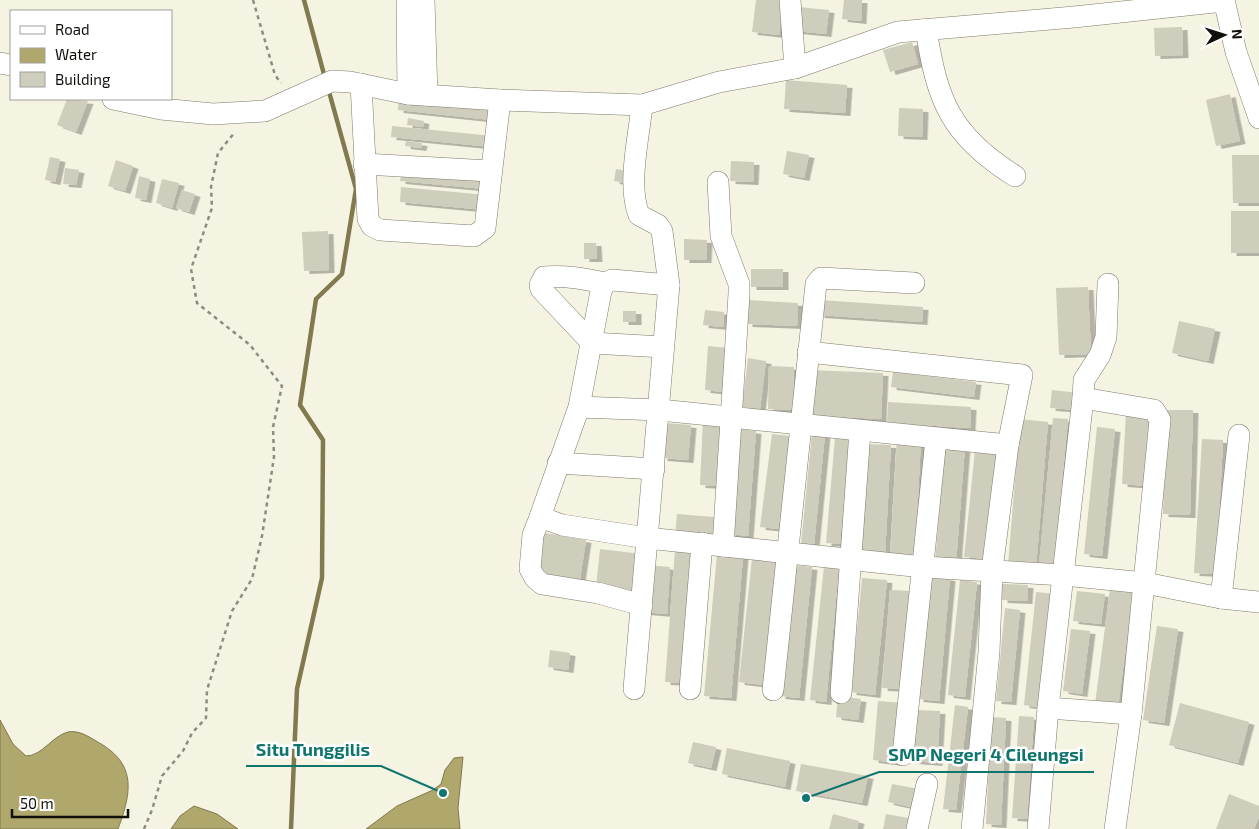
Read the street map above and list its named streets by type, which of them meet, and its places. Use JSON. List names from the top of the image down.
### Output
{
  "places": ["Situ Tunggilis", "SMP Negeri 4 Cileungsi"],
  "legend": ["Road", "Water", "Building"],
  "scale_bar": "50 m",
  "north": "right"
}
